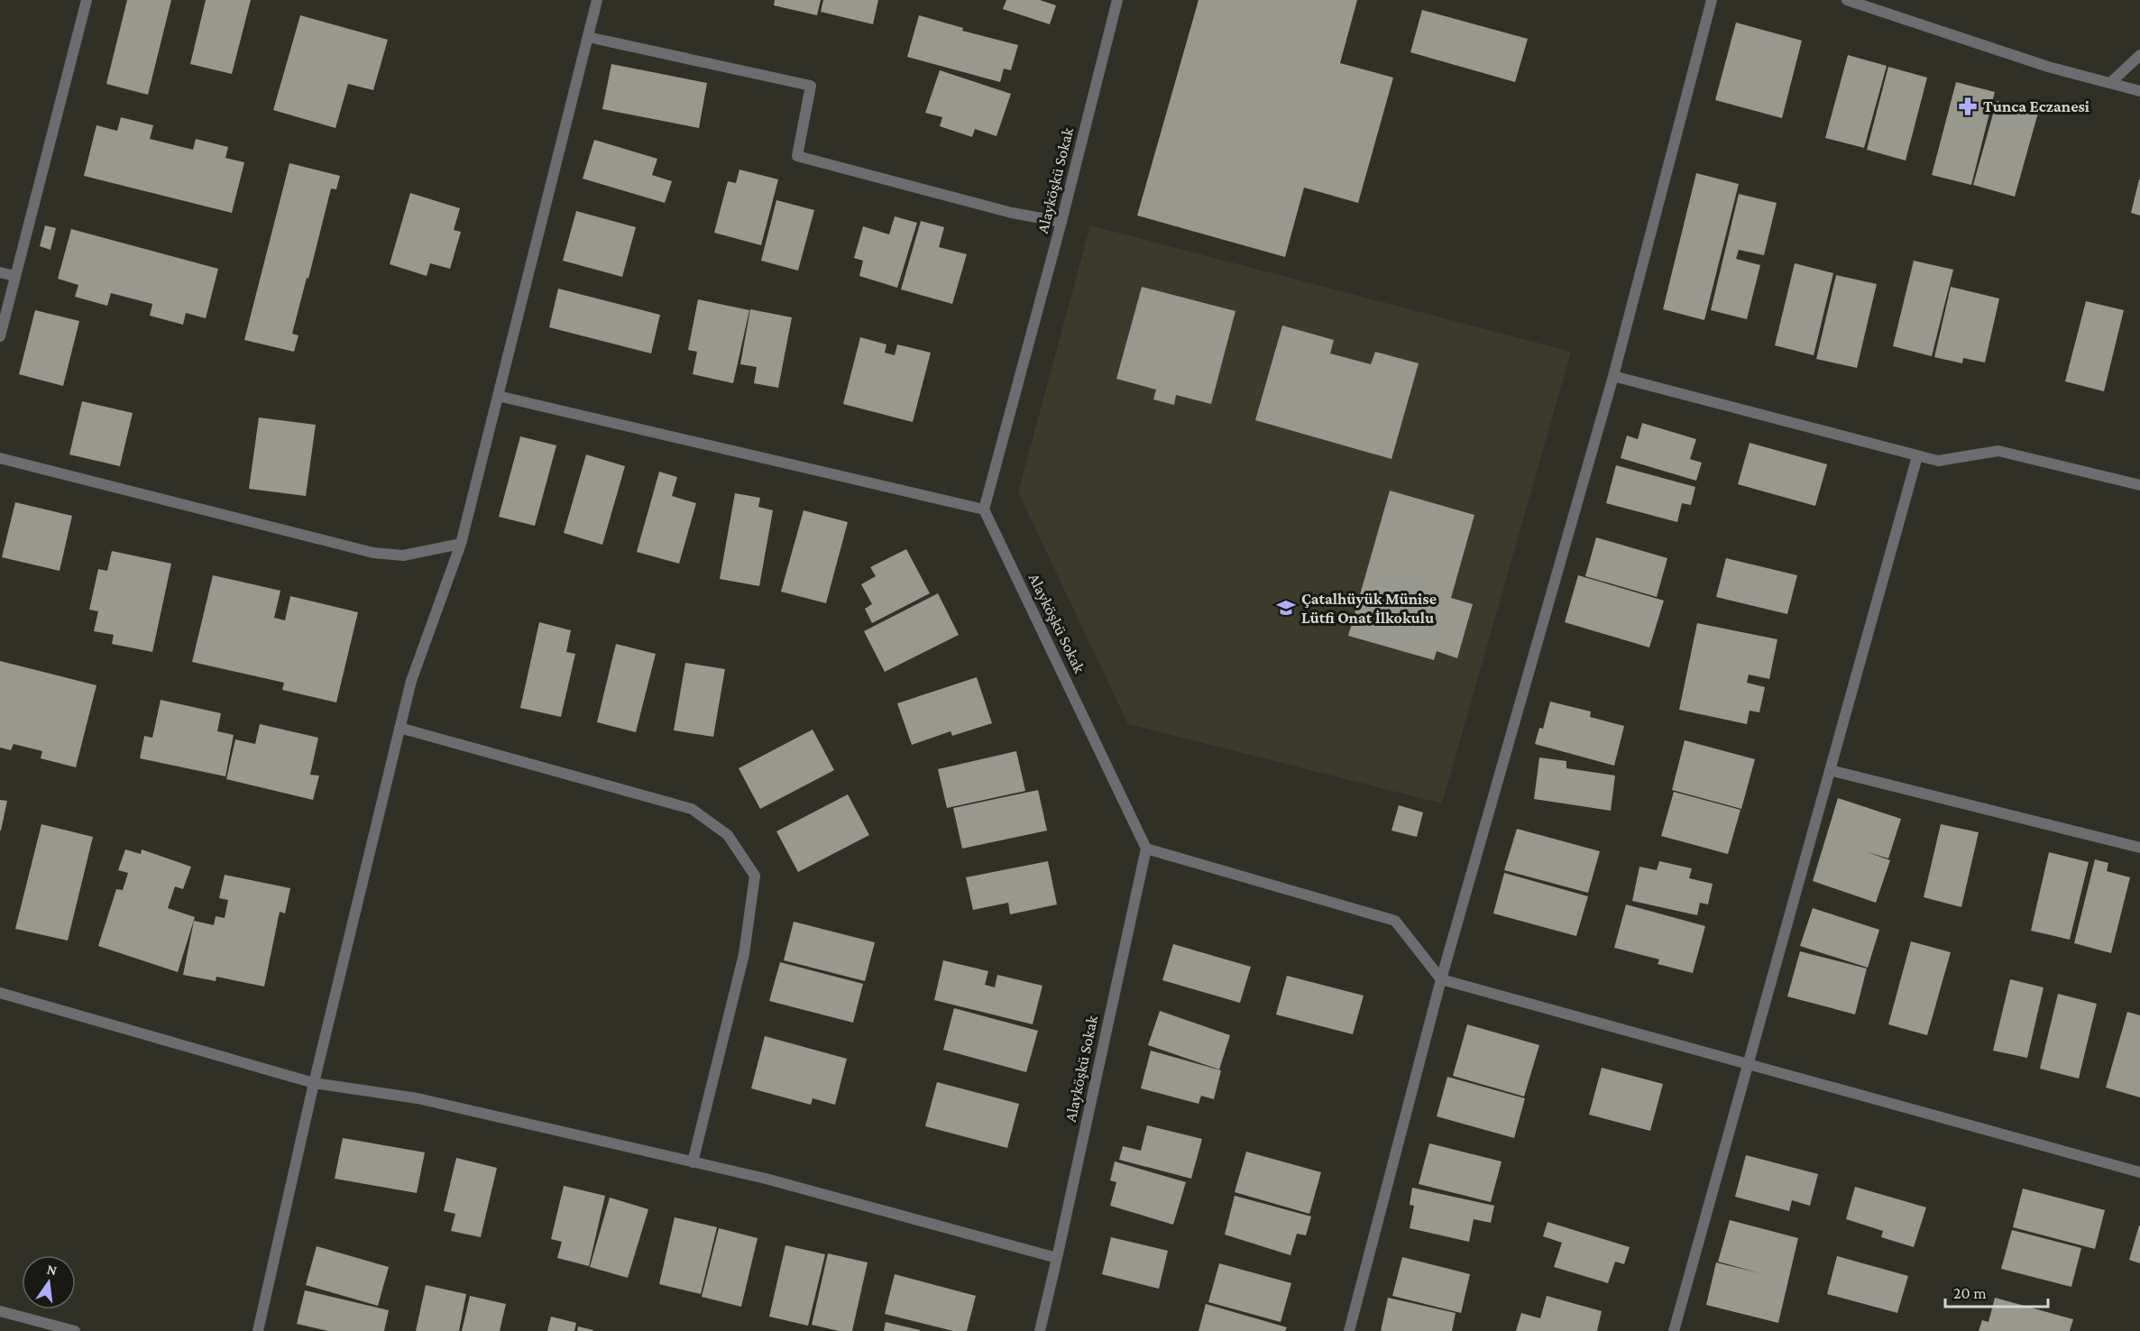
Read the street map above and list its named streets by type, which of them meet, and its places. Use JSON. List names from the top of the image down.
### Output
{
  "streets": {
    "street": ["Alayköşkü Sokak"]
  },
  "places": {
    "pharmacy": ["Tunca Eczanesi"],
    "school or university": ["Çatalhüyük Münise Lütfi Onat İlkokulu"]
  },
  "scale_bar": "20 m",
  "north": "top"
}
